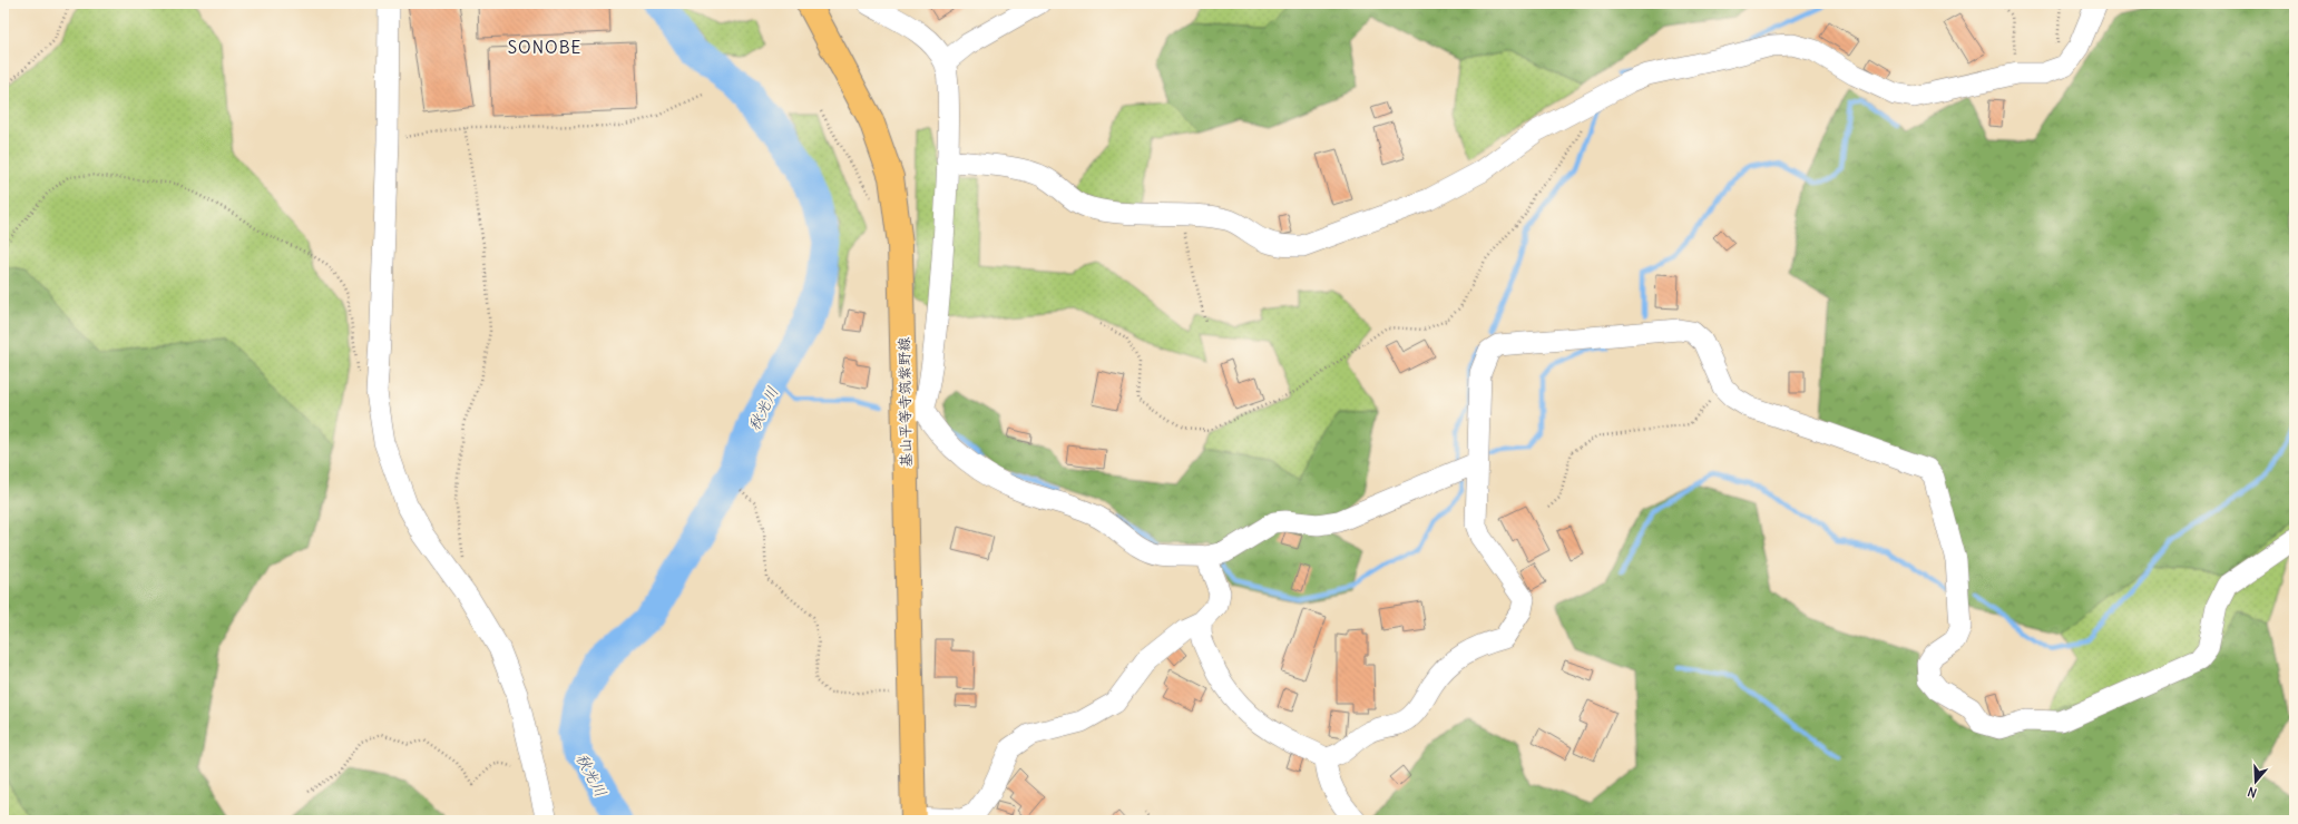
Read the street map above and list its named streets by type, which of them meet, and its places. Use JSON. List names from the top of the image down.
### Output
{
  "streets": {
    "main road": ["基山平等寺筑紫野線"]
  },
  "districts": ["SONOBE"],
  "water": ["秋光川"],
  "north": "bottom"
}
